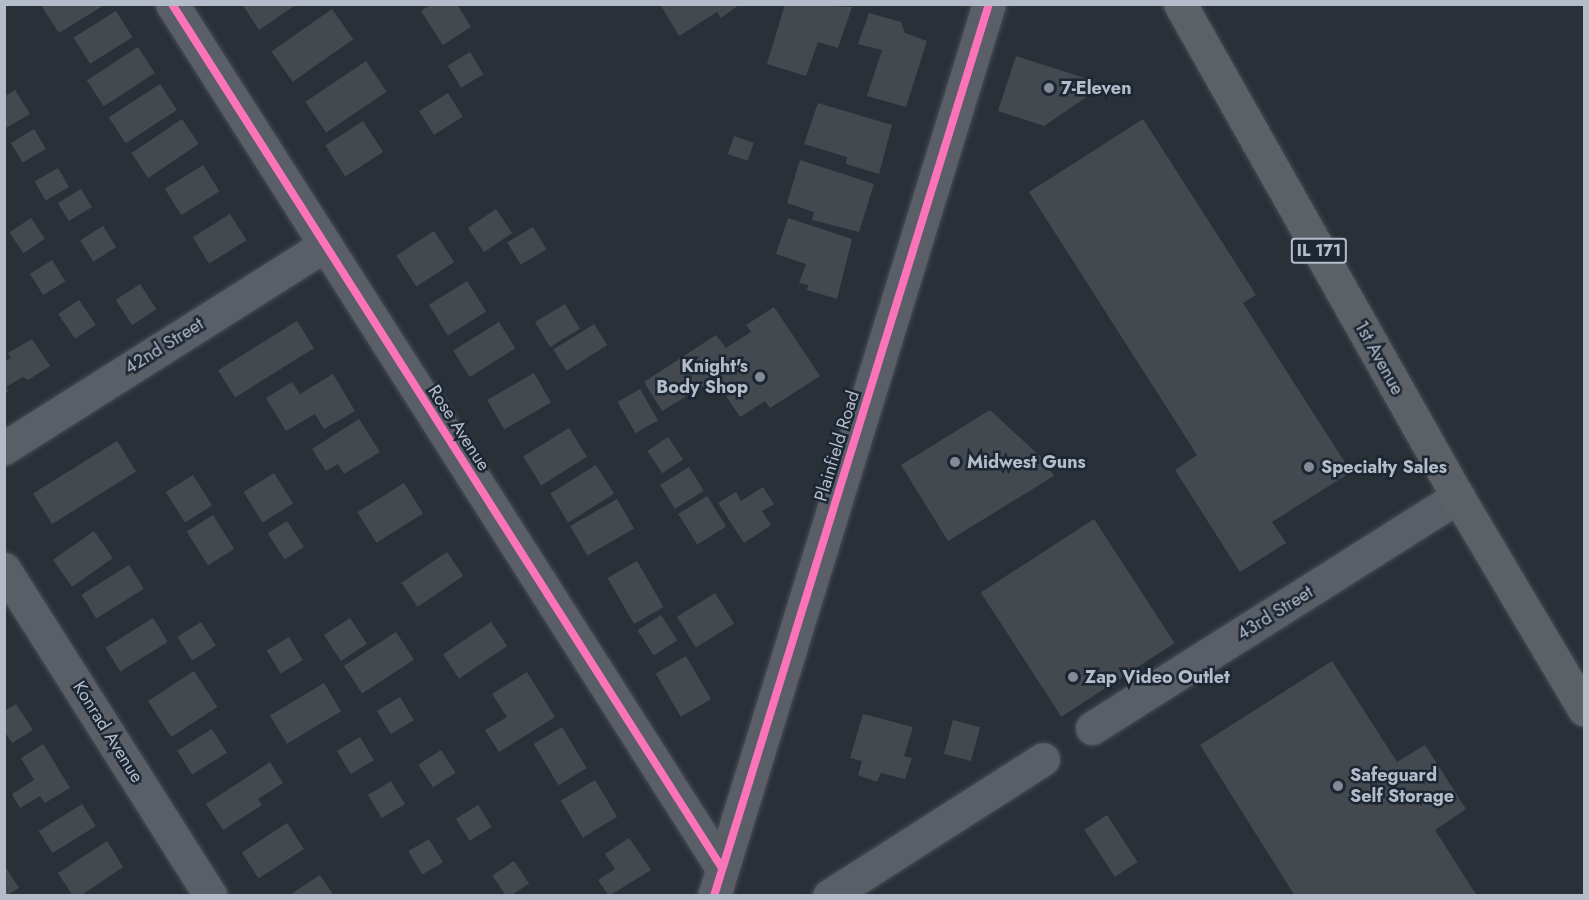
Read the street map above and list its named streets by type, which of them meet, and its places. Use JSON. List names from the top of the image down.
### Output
{
  "streets": {
    "main road": ["IL 171", "1st Avenue"],
    "street": [
      "42nd Street",
      "Rose Avenue",
      "Plainfield Road",
      "43rd Street",
      "Konrad Avenue"
    ]
  },
  "crossings": [
    ["42nd Street", "Rose Avenue"],
    ["1st Avenue", "43rd Street"],
    ["Rose Avenue", "Plainfield Road"]
  ],
  "places": [
    "7-Eleven",
    "Knight's Body Shop",
    "Midwest Guns",
    "Specialty Sales",
    "Zap Video Outlet",
    "Safeguard Self Storage"
  ]
}
